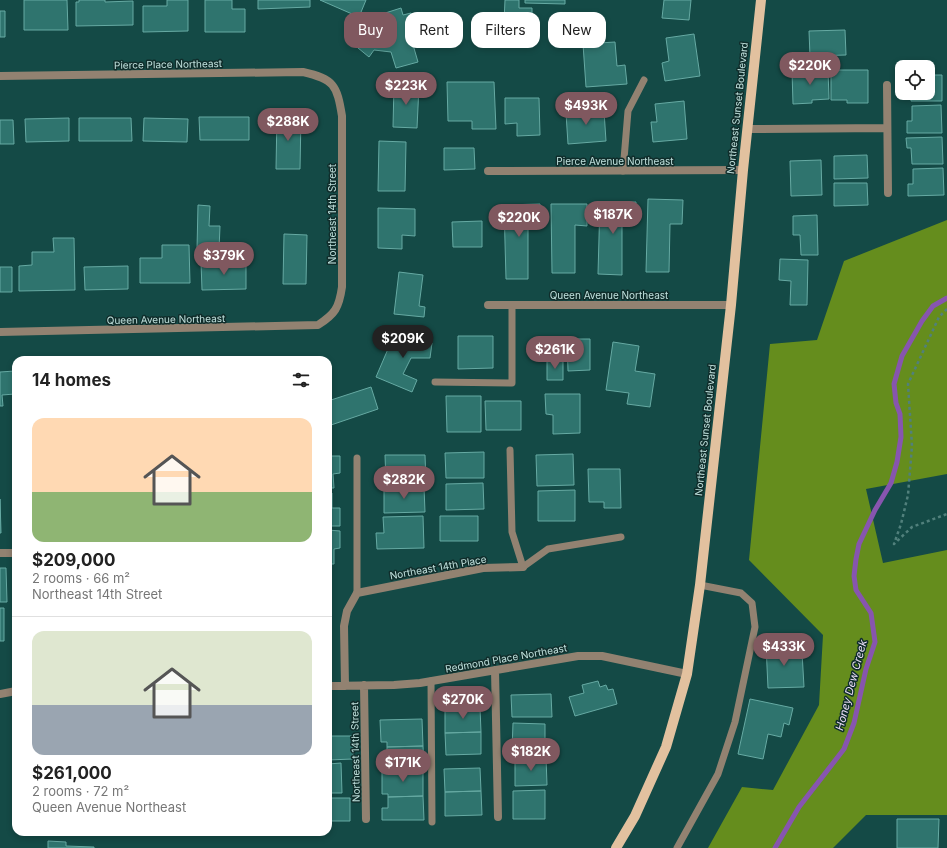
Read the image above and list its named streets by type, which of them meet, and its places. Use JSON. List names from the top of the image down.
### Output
{
  "streets": {
    "main road": ["Northeast Sunset Boulevard"],
    "street": [
      "Pierce Place Northeast",
      "Pierce Avenue Northeast",
      "Northeast 14th Street",
      "Queen Avenue Northeast",
      "Northeast 14th Place",
      "Redmond Place Northeast"
    ]
  },
  "crossings": [
    ["Pierce Place Northeast", "Northeast 14th Street"],
    ["Northeast Sunset Boulevard", "Pierce Avenue Northeast"],
    ["Northeast Sunset Boulevard", "Queen Avenue Northeast"],
    ["Northeast Sunset Boulevard", "Redmond Place Northeast"],
    ["Northeast 14th Street", "Queen Avenue Northeast"],
    ["Northeast 14th Street", "Redmond Place Northeast"]
  ],
  "water": ["Honey Dew Creek"],
  "page": {
    "chip": [
      "Buy",
      "Rent",
      "Filters",
      "New"
    ],
    "price": [
      "$220K",
      "$223K",
      "$493K",
      "$288K",
      "$187K",
      "$220K",
      "$379K",
      "$209K",
      "$261K",
      "$282K",
      "$433K",
      "$270K",
      "$182K",
      "$171K"
    ],
    "heading": "14 homes",
    "list": [
      {
        "name": "$209,000",
        "note": "2 rooms · 66 m² · Northeast 14th Street"
      },
      {
        "name": "$261,000",
        "note": "2 rooms · 72 m² · Queen Avenue Northeast"
      }
    ]
  }
}
